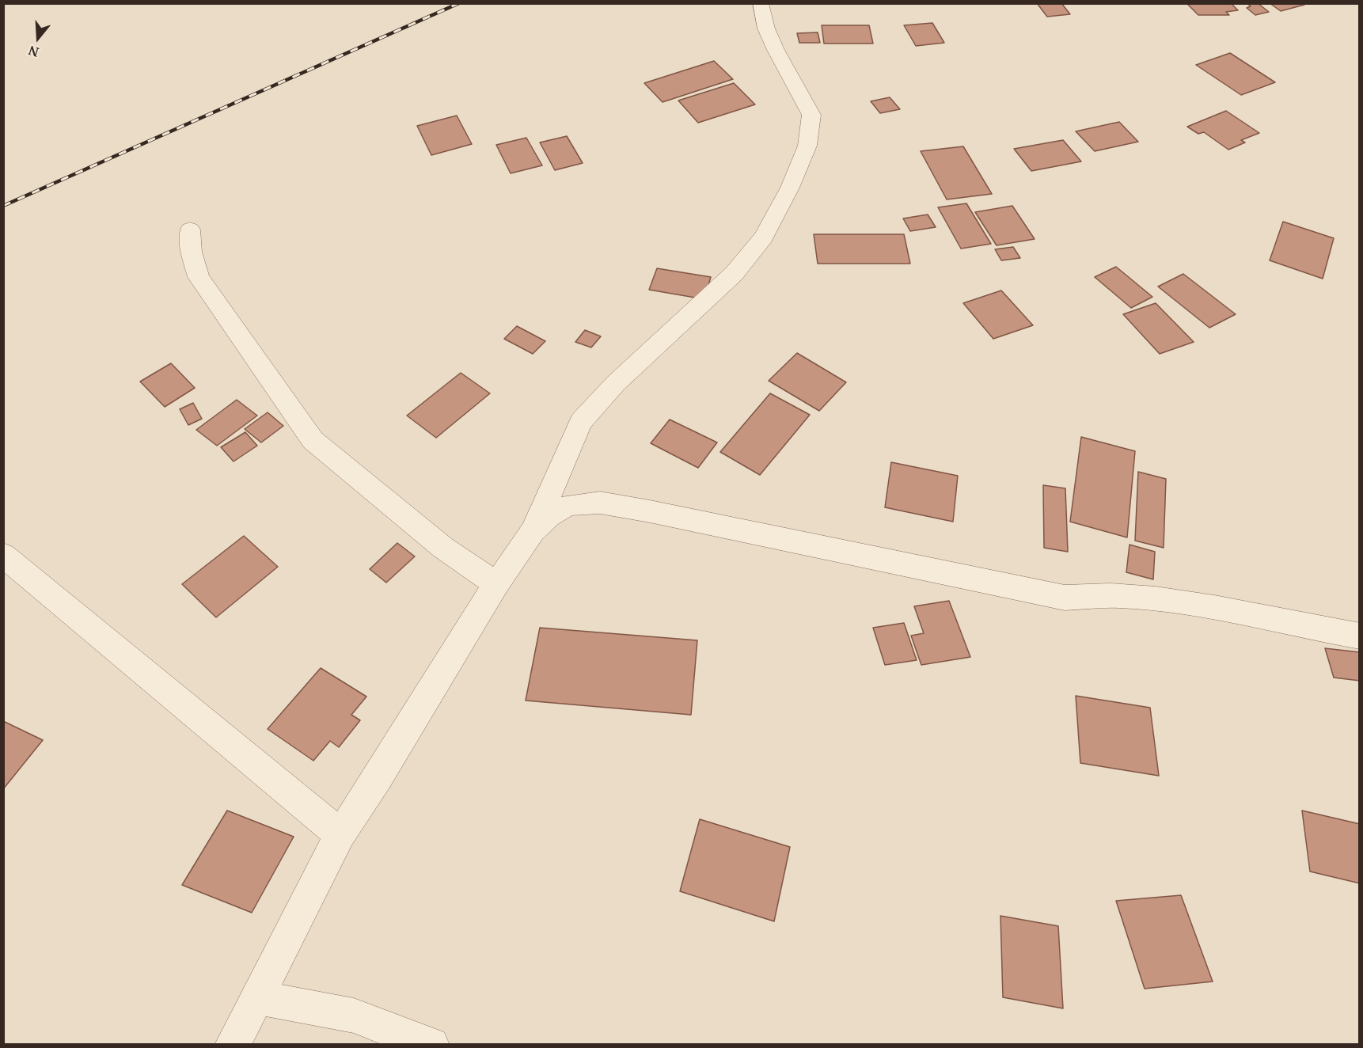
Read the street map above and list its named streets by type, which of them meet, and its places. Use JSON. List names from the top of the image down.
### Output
{
  "north": "bottom"
}
